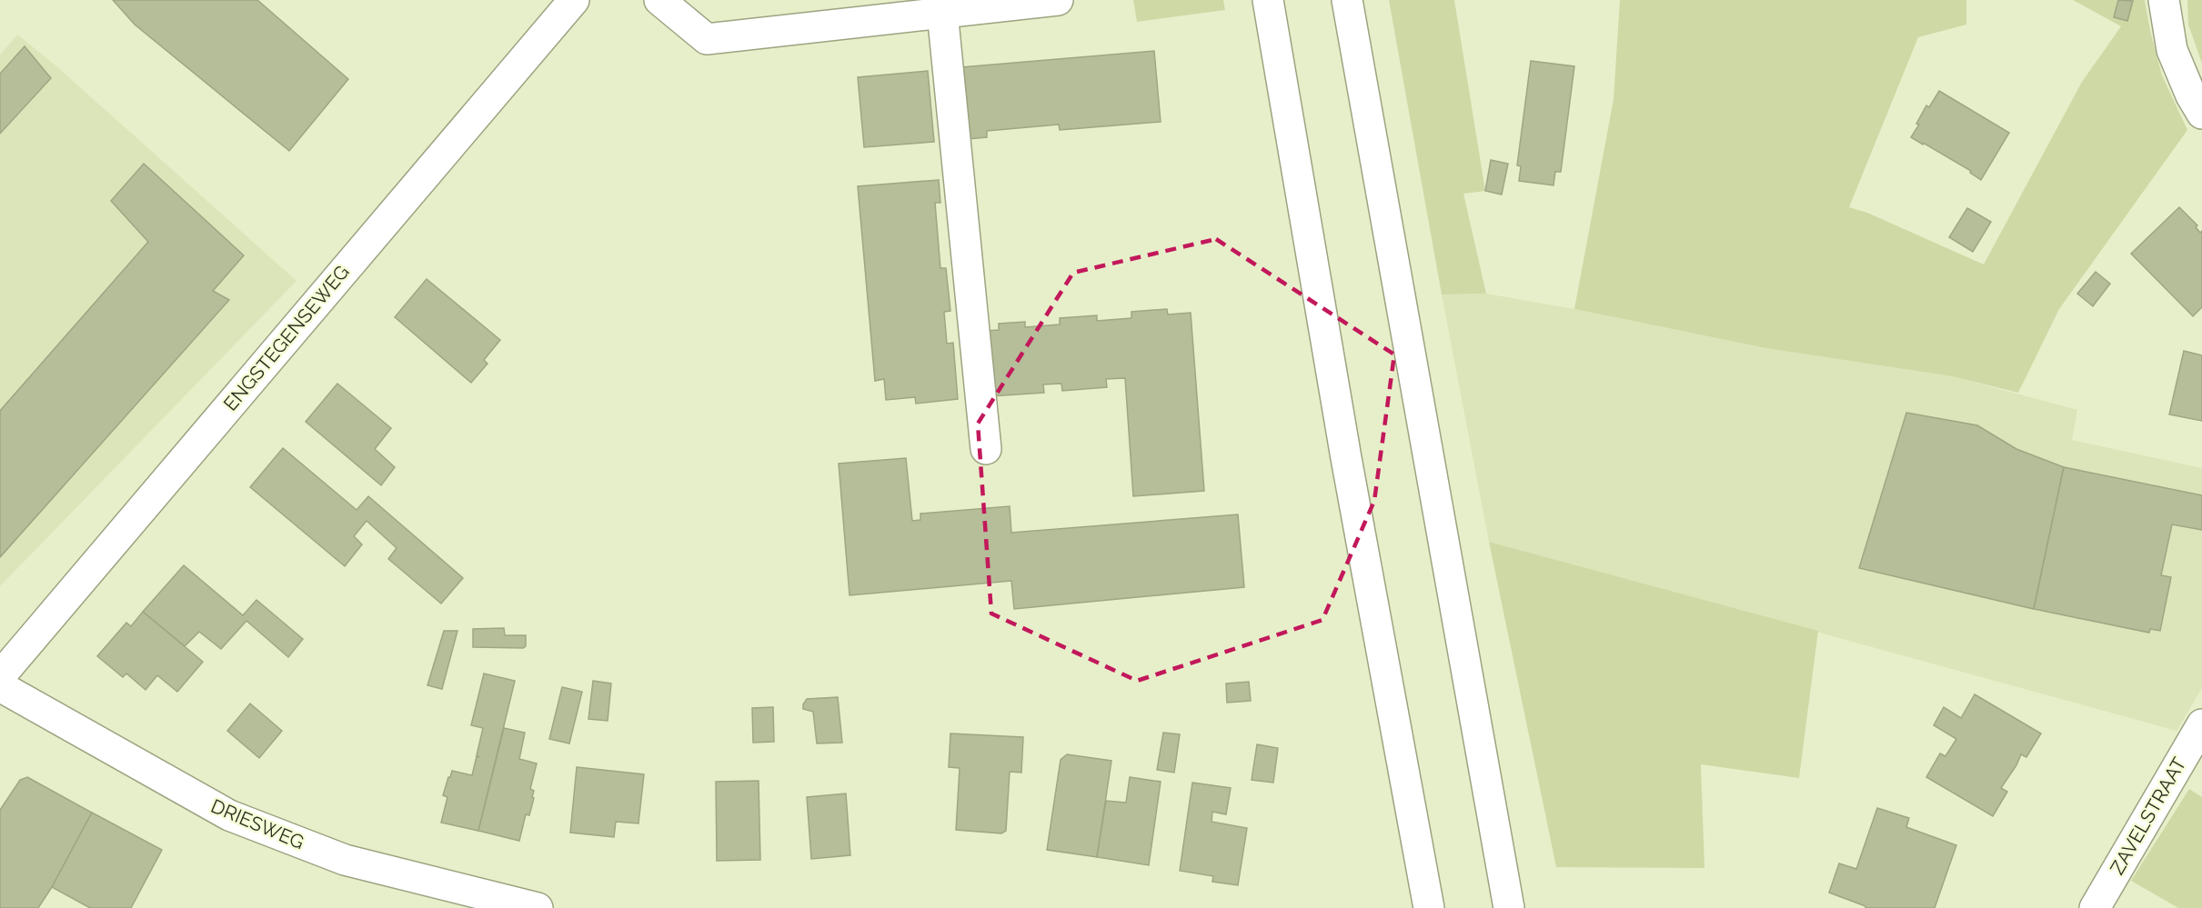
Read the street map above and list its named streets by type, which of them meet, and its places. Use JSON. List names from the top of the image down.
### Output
{
  "streets": {
    "main road": ["ENGSTEGENSEWEG", "ZAVELSTRAAT", "DRIESWEG"]
  }
}
